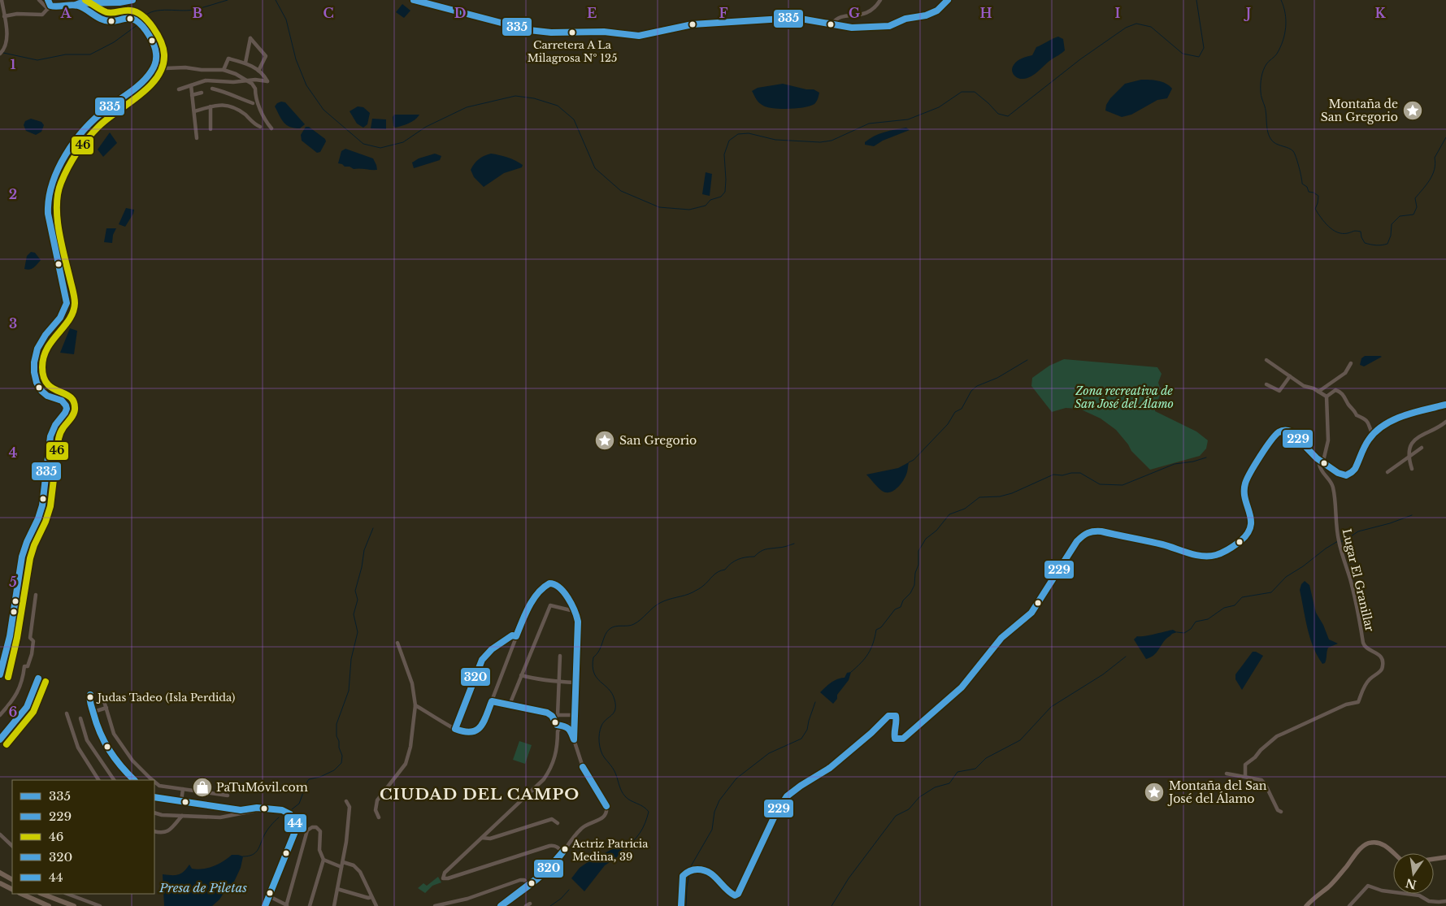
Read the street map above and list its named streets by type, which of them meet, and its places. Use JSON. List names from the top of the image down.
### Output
{
  "streets": {
    "street": ["Lugar El Granillar"]
  },
  "districts": ["CIUDAD DEL CAMPO"],
  "water": ["Presa de Piletas"],
  "parks": ["Zona recreativa de San José del Álamo"],
  "places": {
    "other": ["Carretera A La Milagrosa Nº 125", "Judas Tadeo (Isla Perdida)", "Actriz Patricia Medina, 39"],
    "place": ["Montaña de San Gregorio", "San Gregorio", "Montaña del San José del Álamo"],
    "shop": ["PaTuMóvil.com"]
  },
  "lines": [
    "transit line 335",
    "transit line 46",
    "transit line 229",
    "transit line 320",
    "transit line 44"
  ],
  "legend": [
    "335",
    "229",
    "46",
    "320",
    "44"
  ],
  "north": "bottom",
  "grid": {
    "columns": [
      "A",
      "B",
      "C",
      "D",
      "E",
      "F",
      "G",
      "H",
      "I",
      "J",
      "K"
    ],
    "rows": [
      "1",
      "2",
      "3",
      "4",
      "5",
      "6"
    ]
  }
}
